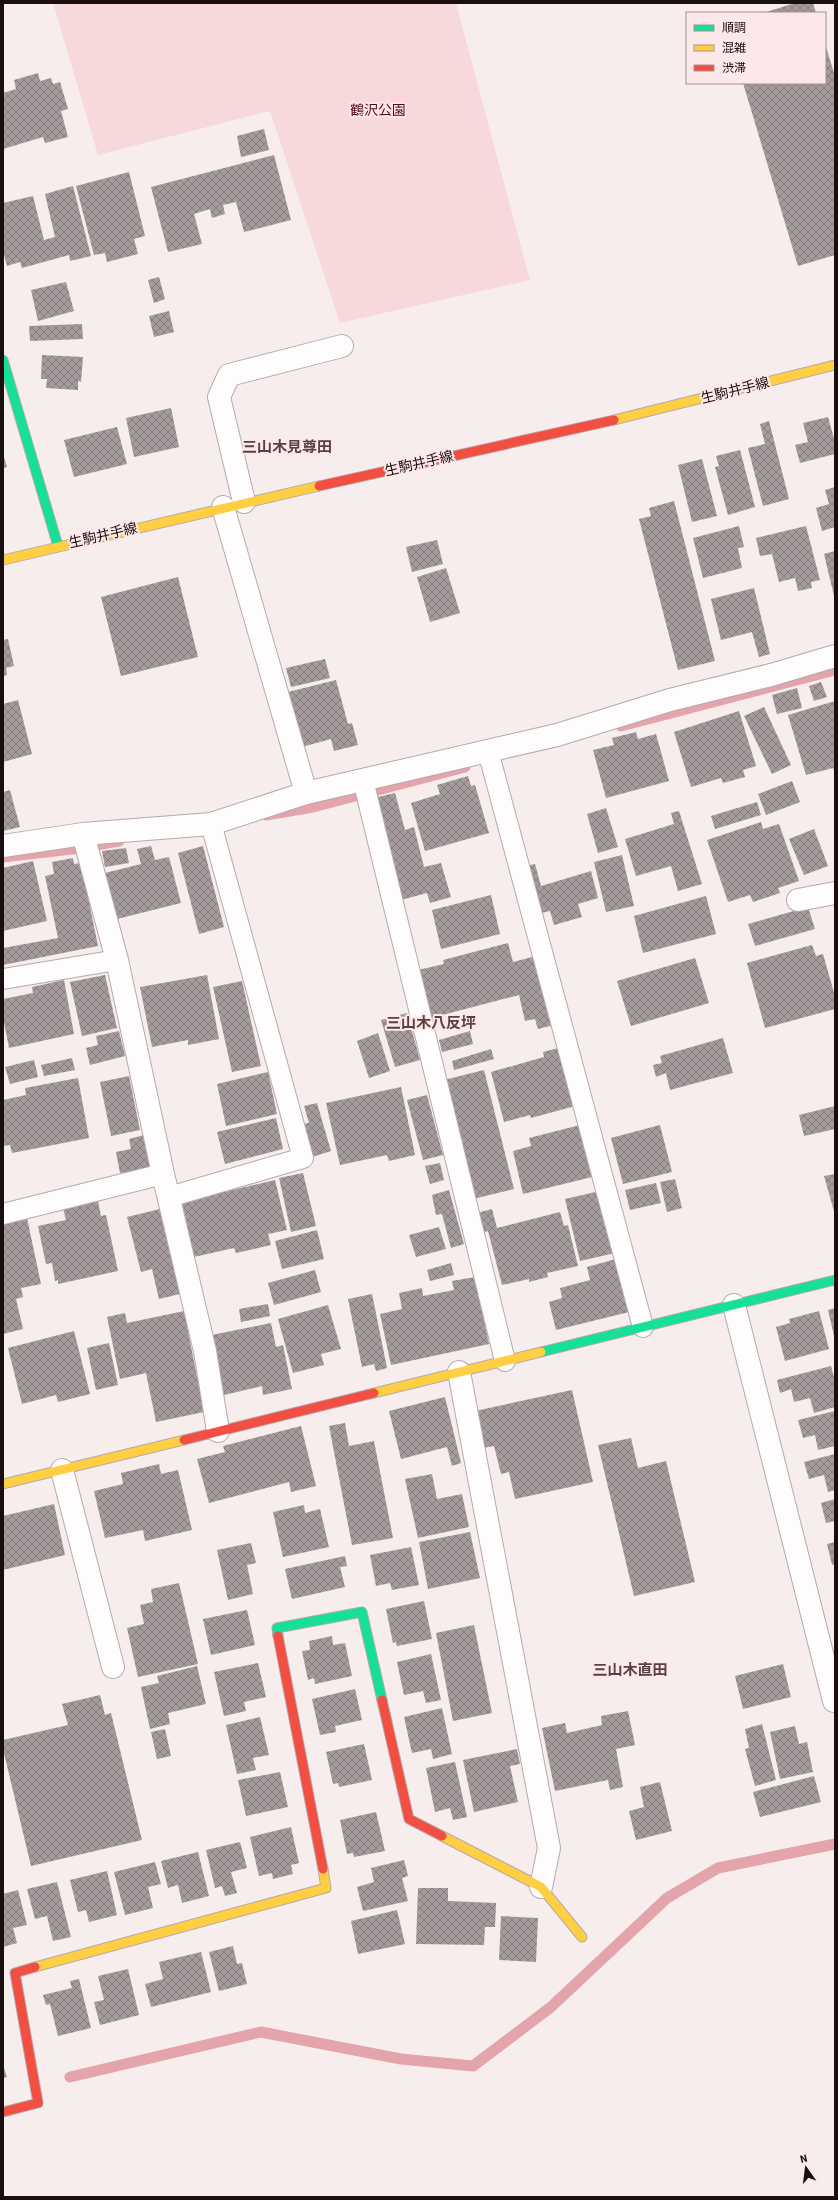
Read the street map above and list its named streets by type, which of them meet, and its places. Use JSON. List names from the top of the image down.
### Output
{
  "streets": {
    "street": ["生駒井手線"]
  },
  "districts": ["三山木見尊田", "三山木八反坪", "三山木直田"],
  "parks": ["鶴沢公園"],
  "legend": ["順調", "混雑", "渋滞"],
  "north": "top"
}
